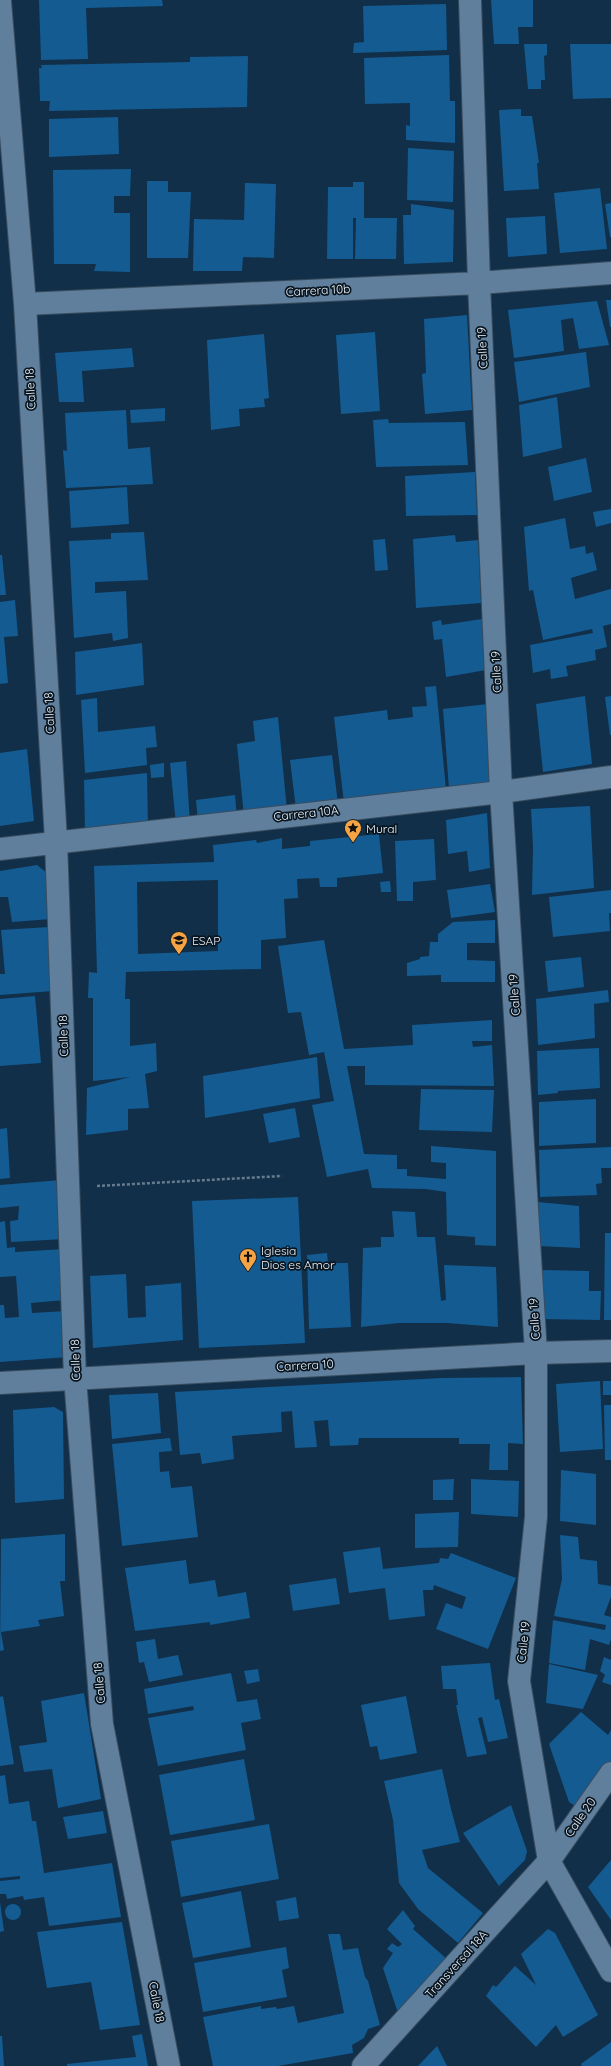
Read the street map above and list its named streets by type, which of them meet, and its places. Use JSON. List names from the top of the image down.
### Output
{
  "streets": {
    "street": [
      "Carrera 10b",
      "Calle 19",
      "Calle 18",
      "Carrera 10A",
      "Carrera 10",
      "Calle 20",
      "Transversal 18A"
    ]
  },
  "crossings": [
    ["Carrera 10b", "Calle 19"],
    ["Carrera 10b", "Calle 18"],
    ["Calle 19", "Carrera 10A"],
    ["Calle 19", "Carrera 10"],
    ["Calle 19", "Calle 20"],
    ["Calle 19", "Transversal 18A"],
    ["Calle 18", "Carrera 10A"],
    ["Calle 18", "Carrera 10"],
    ["Calle 20", "Transversal 18A"]
  ],
  "places": {
    "place": ["Mural"],
    "school or university": ["ESAP"],
    "church": ["Iglesia Dios es Amor"]
  }
}
